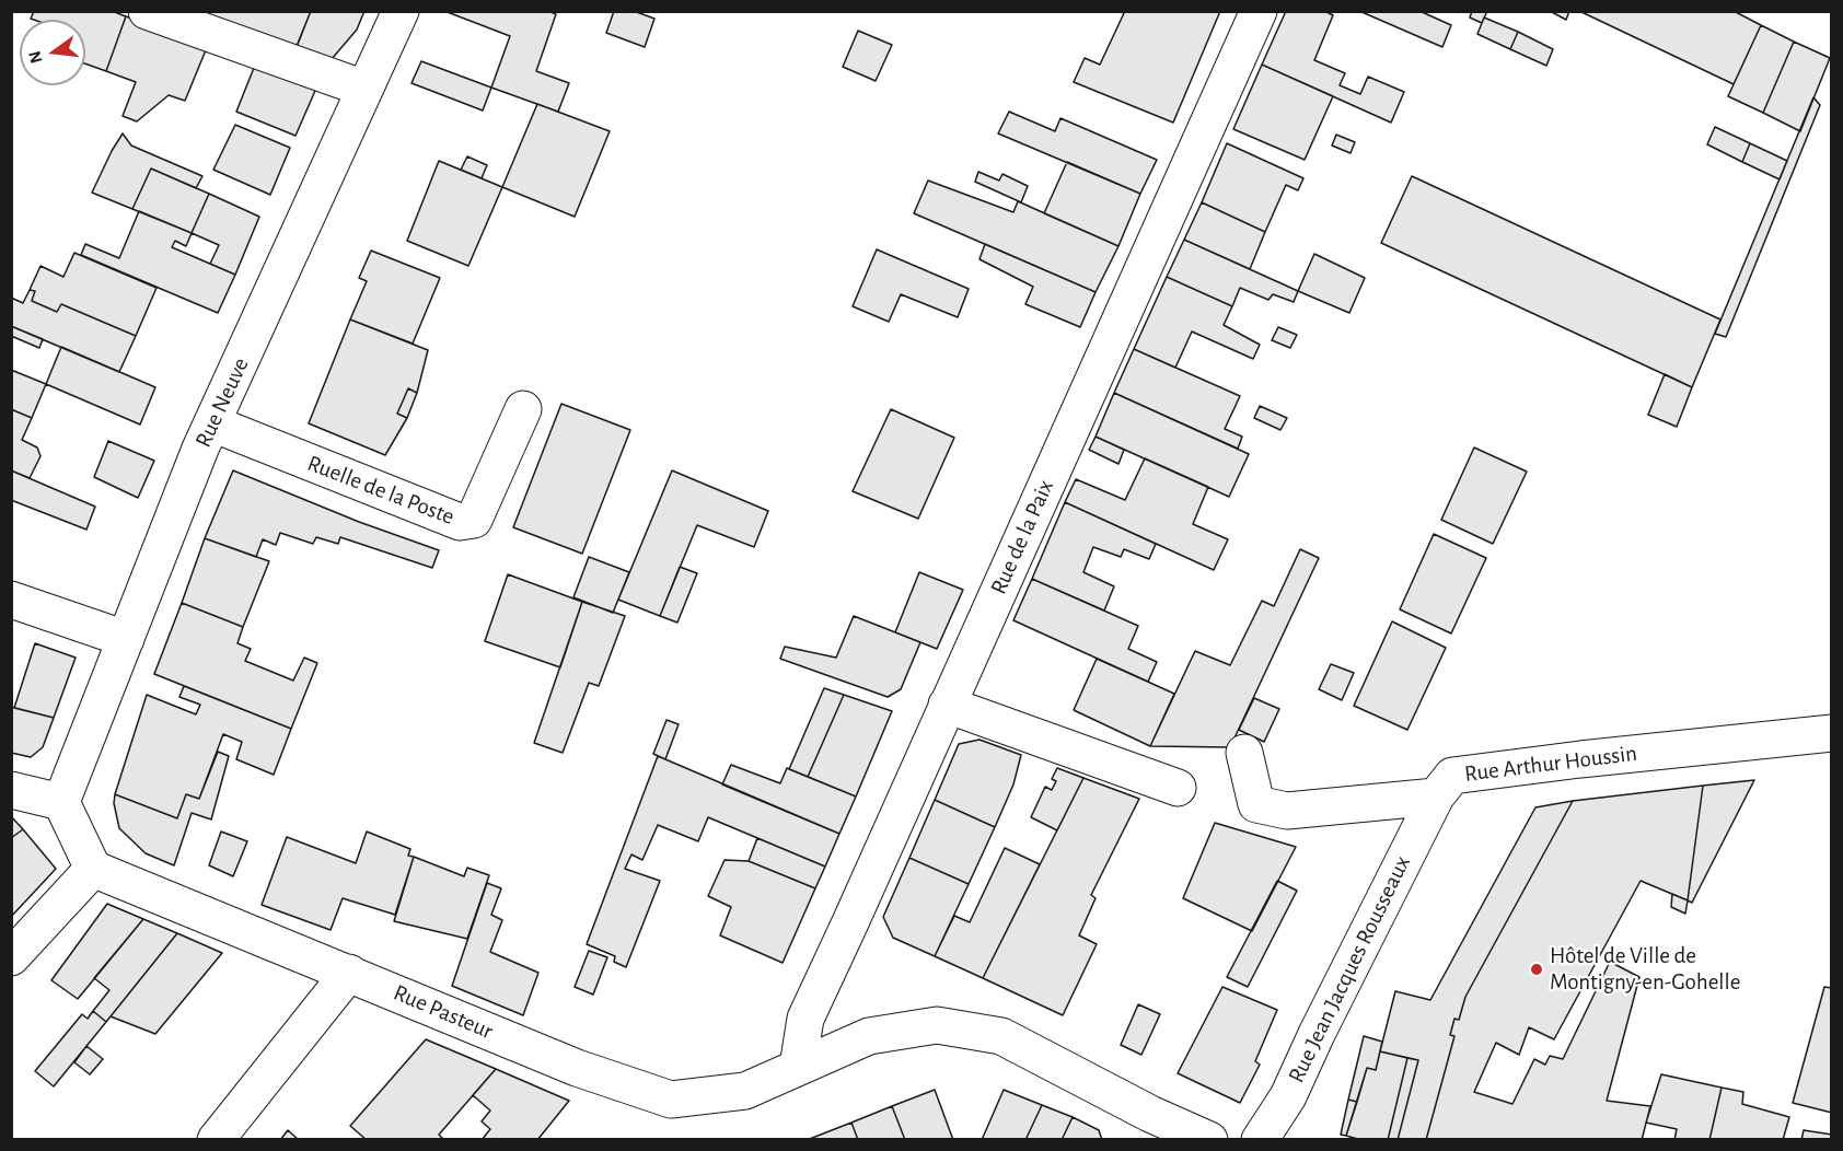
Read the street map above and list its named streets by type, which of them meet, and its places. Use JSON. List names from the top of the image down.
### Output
{
  "streets": {
    "street": [
      "Rue Neuve",
      "Ruelle de la Poste",
      "Rue de la Paix",
      "Rue Arthur Houssin",
      "Rue Jean Jacques Rousseaux",
      "Rue Pasteur"
    ]
  },
  "crossings": [
    ["Rue Neuve", "Ruelle de la Poste"],
    ["Rue de la Paix", "Rue Pasteur"],
    ["Rue Arthur Houssin", "Rue Jean Jacques Rousseaux"]
  ],
  "places": ["Hôtel de Ville de Montigny-en-Gohelle"],
  "north": "left"
}
